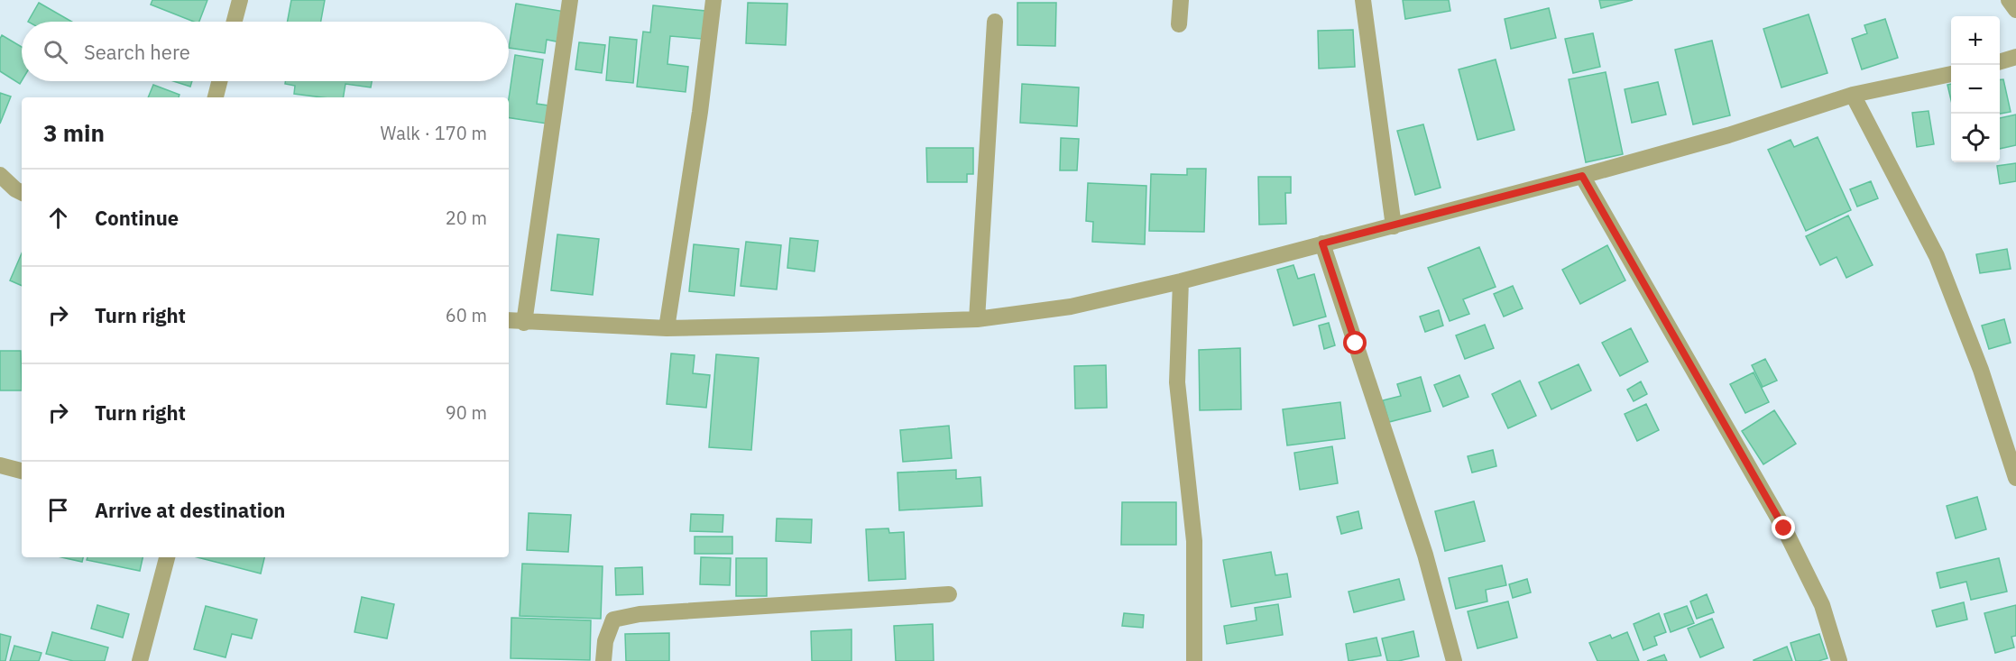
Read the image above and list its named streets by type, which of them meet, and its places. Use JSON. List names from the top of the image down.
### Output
{
  "page": {
    "map_buttons": ["+", "−"],
    "search": "Search here",
    "heading": ["3 min", "Walk · 170 m"],
    "list": [
      ["Continue", "20 m"],
      ["Turn right", "60 m"],
      ["Turn right", "90 m"],
      "Arrive at destination"
    ]
  }
}
